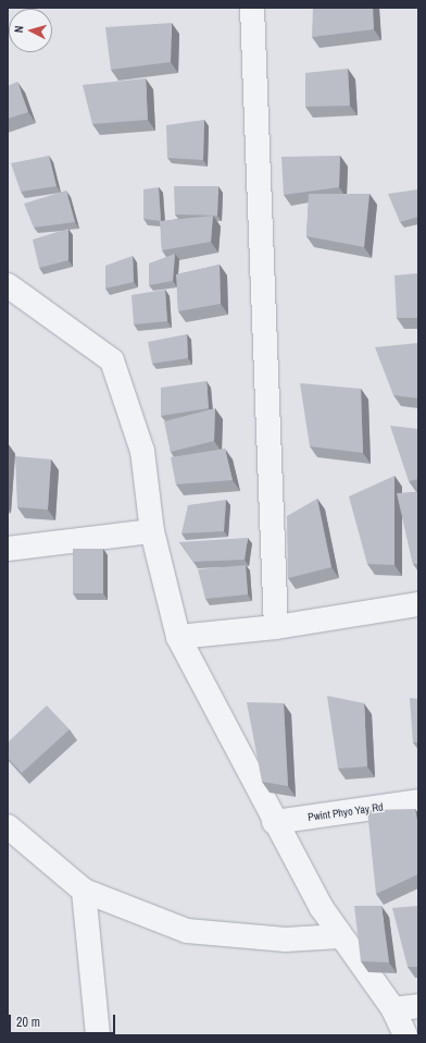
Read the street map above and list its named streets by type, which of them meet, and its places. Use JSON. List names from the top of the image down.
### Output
{
  "streets": {
    "street": ["Pwint Phyo Yay Rd"]
  },
  "scale_bar": "20 m",
  "north": "left"
}
